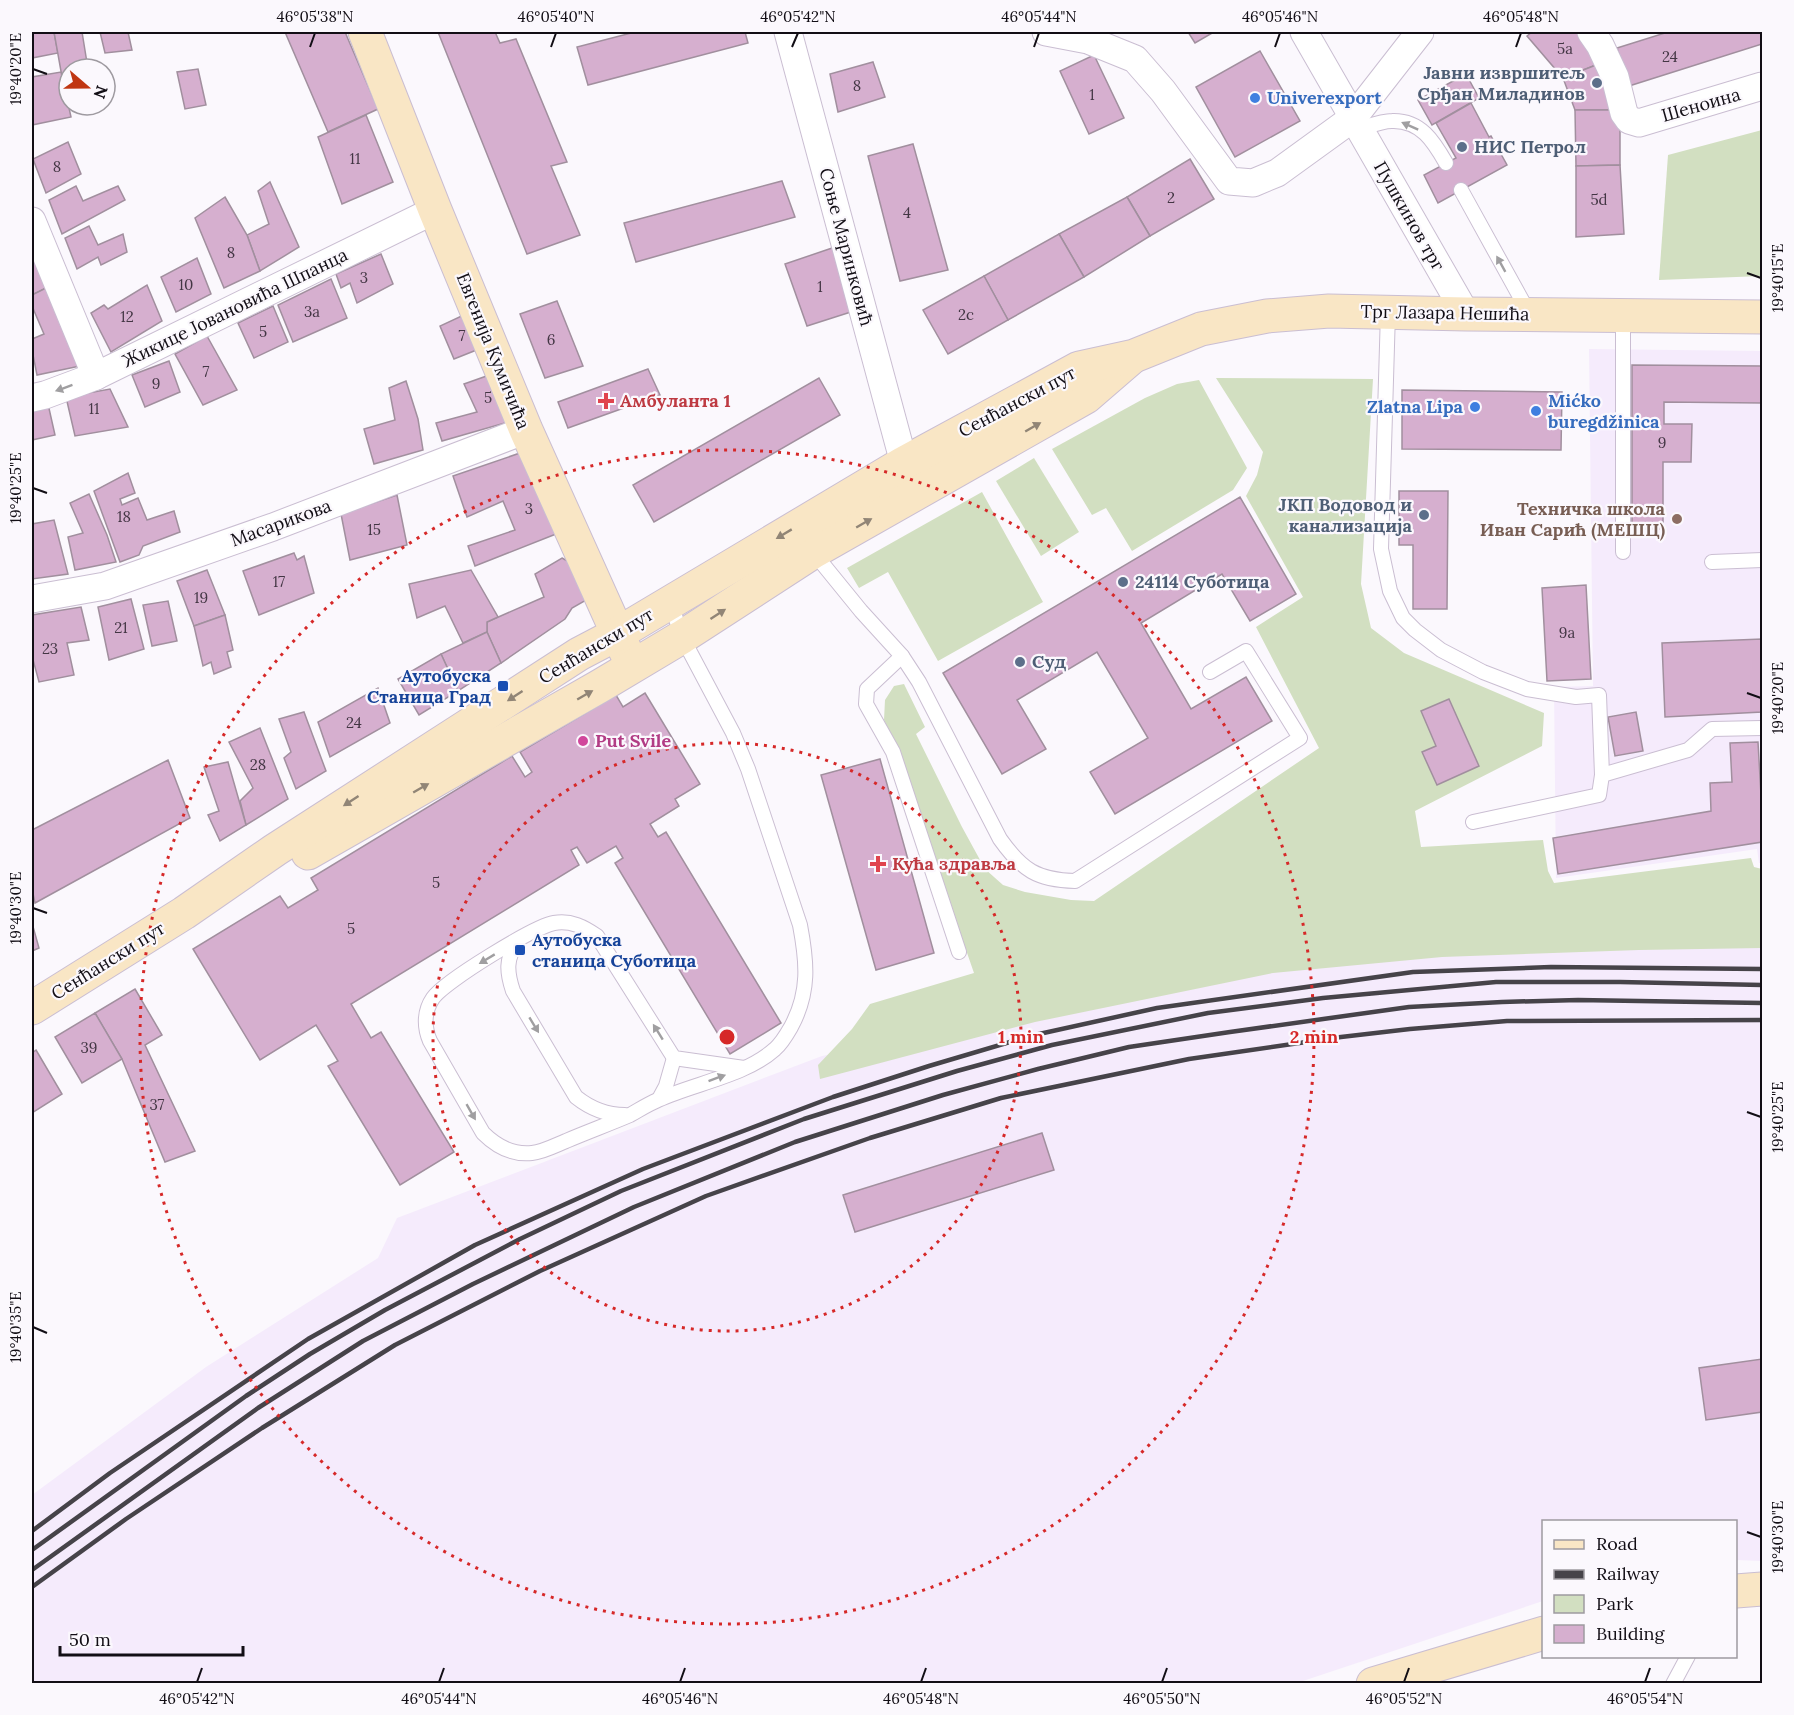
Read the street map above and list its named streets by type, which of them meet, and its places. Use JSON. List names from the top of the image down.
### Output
{
  "streets": {
    "main road": ["Трг Лазара Нешића", "Евгенија Кумичића", "Сенћански пут"],
    "street": [
      "Шеноина",
      "Пушкинов трг",
      "Соње Маринковић",
      "Жикице Јовановића Шпанца",
      "Масарикова"
    ]
  },
  "crossings": [
    ["Пушкинов трг", "Трг Лазара Нешића"],
    ["Соње Маринковић", "Сенћански пут"],
    ["Жикице Јовановића Шпанца", "Евгенија Кумичића"],
    ["Трг Лазара Нешића", "Сенћански пут"],
    ["Евгенија Кумичића", "Сенћански пут"],
    ["Евгенија Кумичића", "Масарикова"]
  ],
  "places": {
    "other": [
      "Јавни извршитељ Срђан Миладинов",
      "Univerexport",
      "НИС Петрол",
      "Zlatna Lipa",
      "Mićko buregdžinica",
      "ЈКП Водовод и канализација",
      "Техничка школа Иван Сарић (МЕШЦ)",
      "24114 Суботица",
      "Суд",
      "Put Svile"
    ],
    "health": ["Амбуланта 1", "Кућа здравља"],
    "transit": ["Аутобуска Станица Град", "Аутобуска станица Суботица"]
  },
  "house_numbers": [
    "5a",
    "24",
    "8",
    "1",
    "11",
    "8",
    "2",
    "5d",
    "4",
    "8",
    "3",
    "10",
    "1",
    "3a",
    "2c",
    "12",
    "5",
    "7",
    "6",
    "7",
    "9",
    "5",
    "11",
    "9",
    "3",
    "18",
    "15",
    "17",
    "19",
    "21",
    "9a",
    "23",
    "24",
    "28",
    "5",
    "5",
    "39",
    "37"
  ],
  "legend": [
    "Road",
    "Railway",
    "Park",
    "Building"
  ],
  "scale_bar": "50 m",
  "north": "right",
  "coordinates": [
    "46°05'38\"N",
    "46°05'40\"N",
    "46°05'42\"N",
    "46°05'44\"N",
    "46°05'46\"N",
    "46°05'48\"N",
    "19°40'20\"E",
    "19°40'15\"E",
    "19°40'25\"E",
    "19°40'30\"E",
    "19°40'35\"E",
    "46°05'50\"N",
    "46°05'52\"N",
    "46°05'54\"N"
  ],
  "rings": ["1 min", "2 min"]
}
